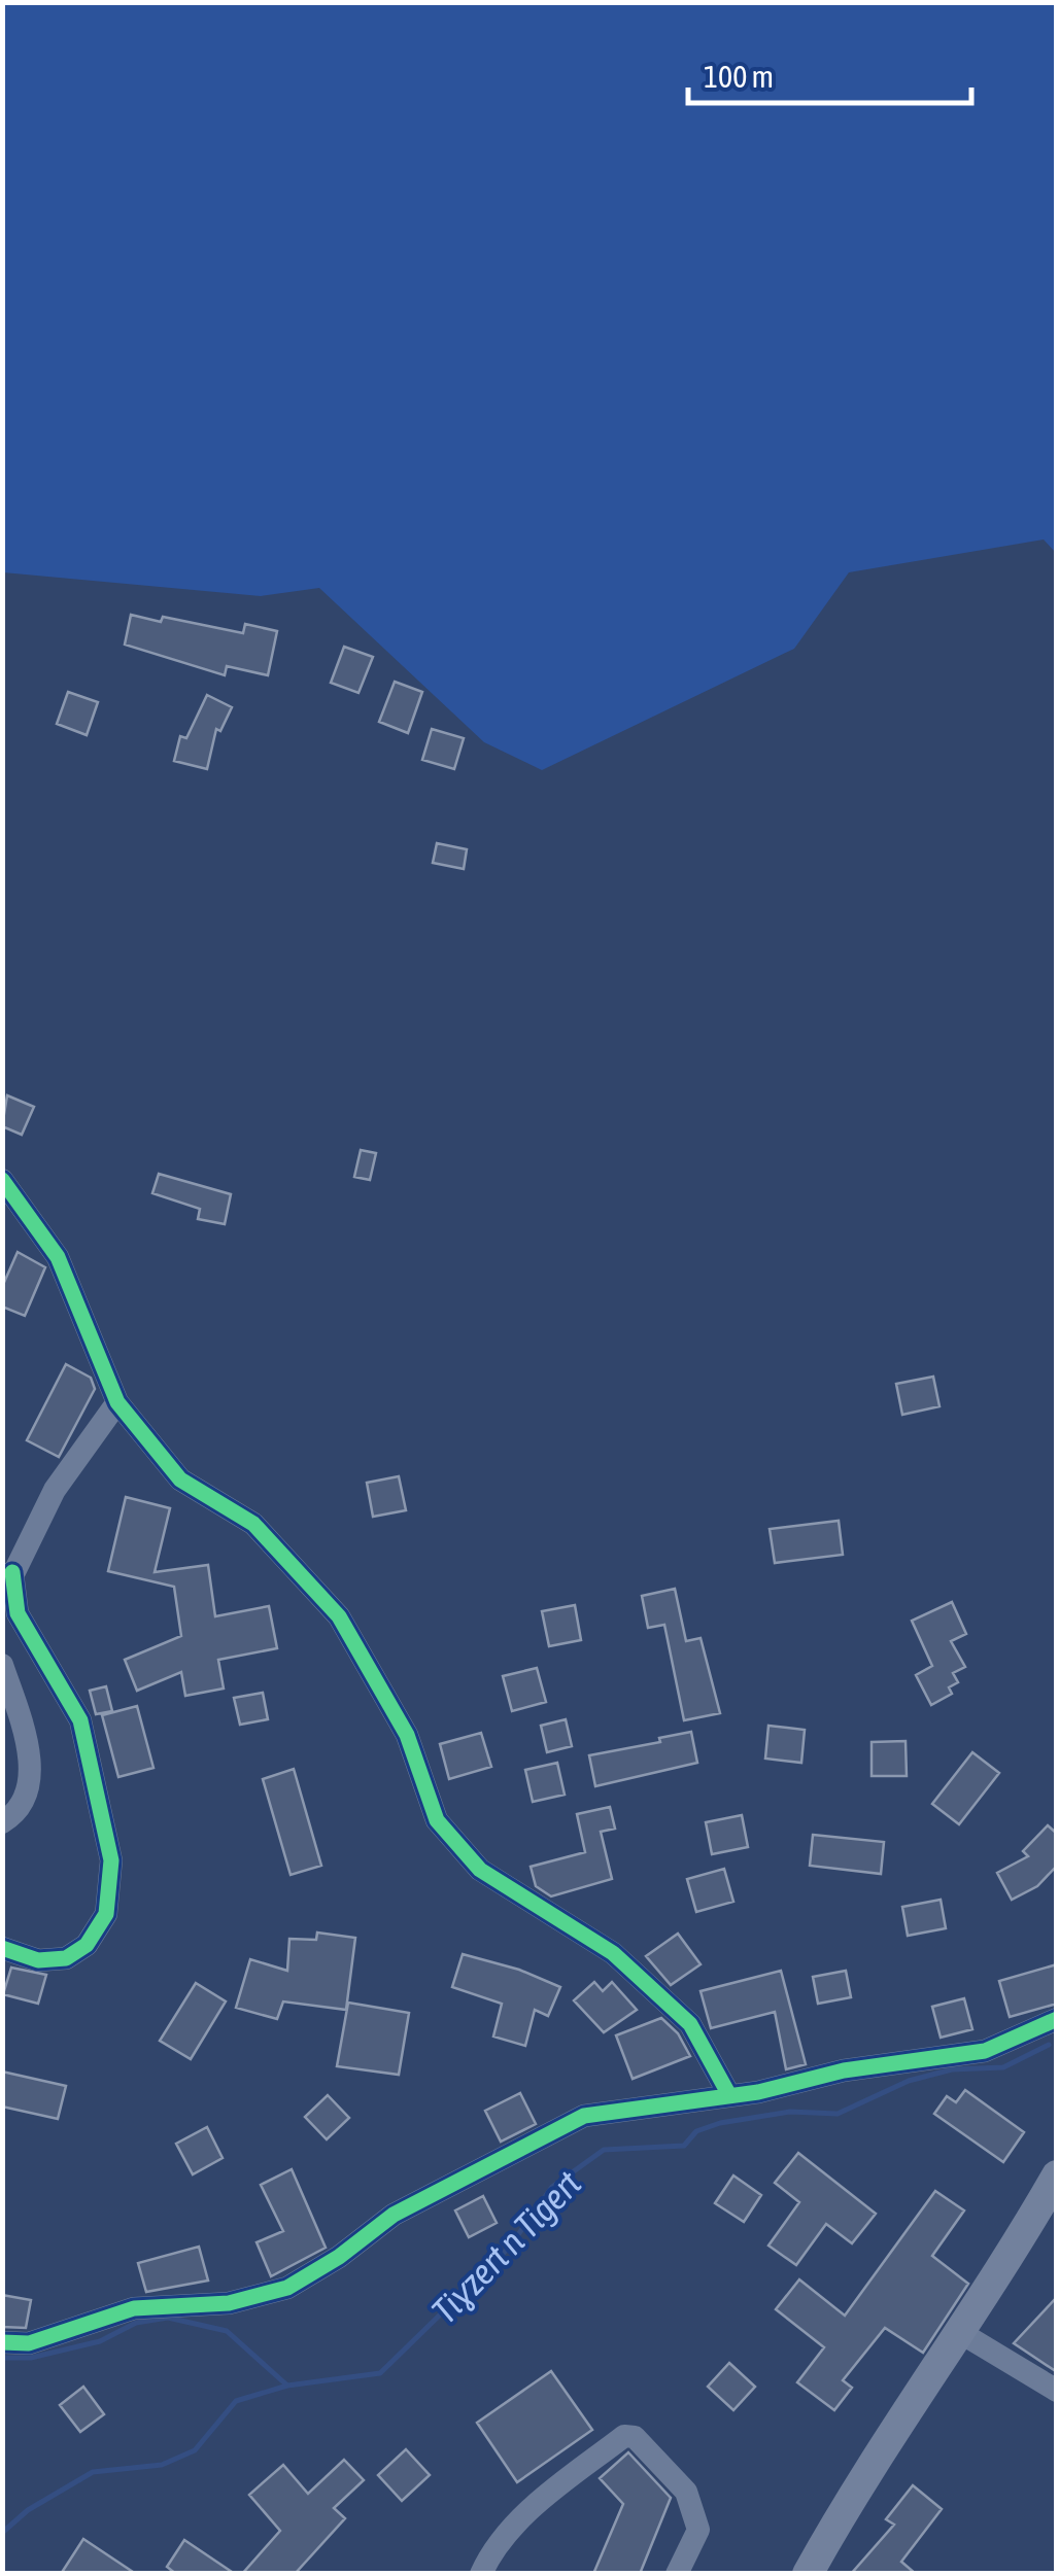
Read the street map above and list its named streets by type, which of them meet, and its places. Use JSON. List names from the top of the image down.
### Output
{
  "water": ["Tiɣzert n Tigert"],
  "scale_bar": "100 m"
}
